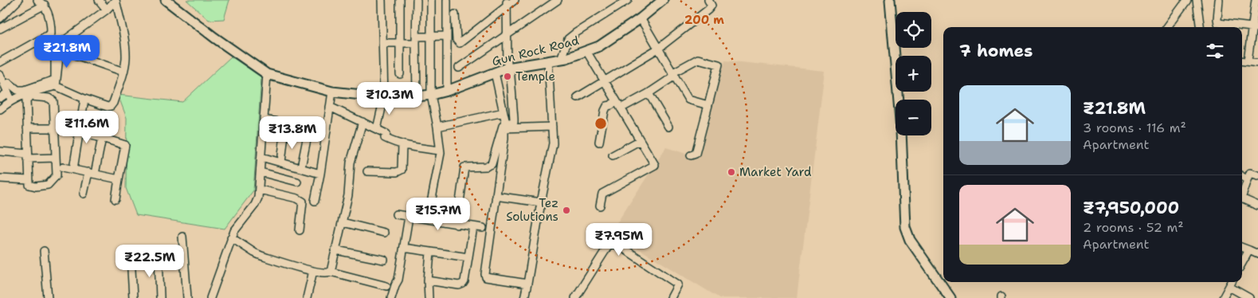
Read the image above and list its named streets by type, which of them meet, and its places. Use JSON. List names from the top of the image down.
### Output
{
  "streets": {
    "main road": ["Gun Rock Road"]
  },
  "places": ["Temple", "Market Yard", "Tez Solutions"],
  "page": {
    "map_buttons": ["+", "−"],
    "heading": "7 homes",
    "price": [
      "₹21.8M",
      "₹10.3M",
      "₹11.6M",
      "₹13.8M",
      "₹15.7M",
      "₹7.95M",
      "₹22.5M"
    ],
    "list": [
      {
        "name": "₹21.8M",
        "note": "3 rooms · 116 m² · Apartment"
      },
      {
        "name": "₹7,950,000",
        "note": "2 rooms · 52 m² · Apartment"
      }
    ]
  },
  "rings": ["200 m"]
}
